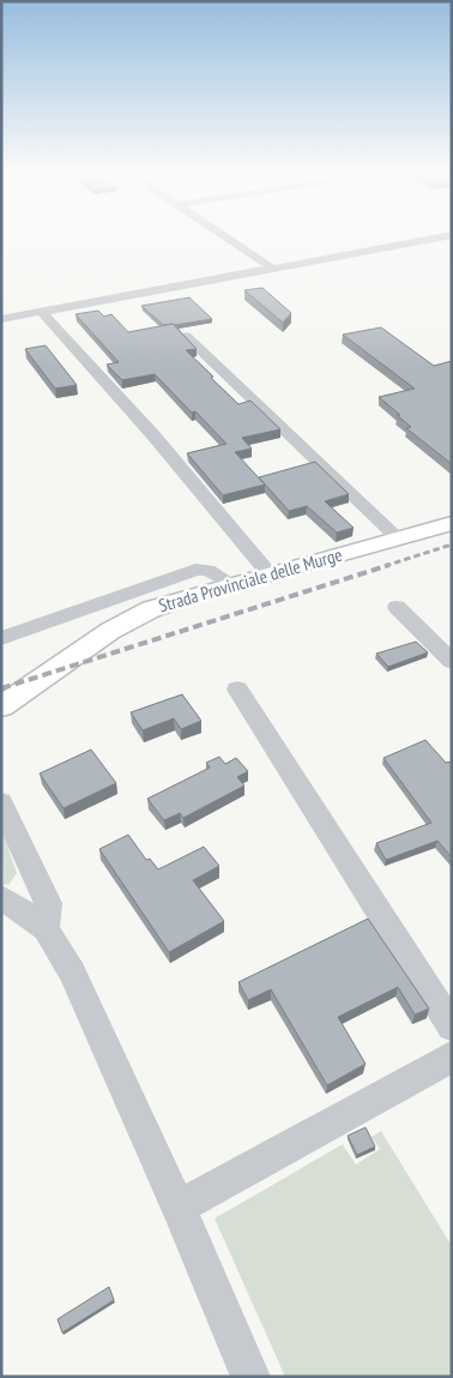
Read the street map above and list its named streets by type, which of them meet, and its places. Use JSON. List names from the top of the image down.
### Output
{
  "streets": {
    "main road": ["Strada Provinciale delle Murge"]
  }
}
